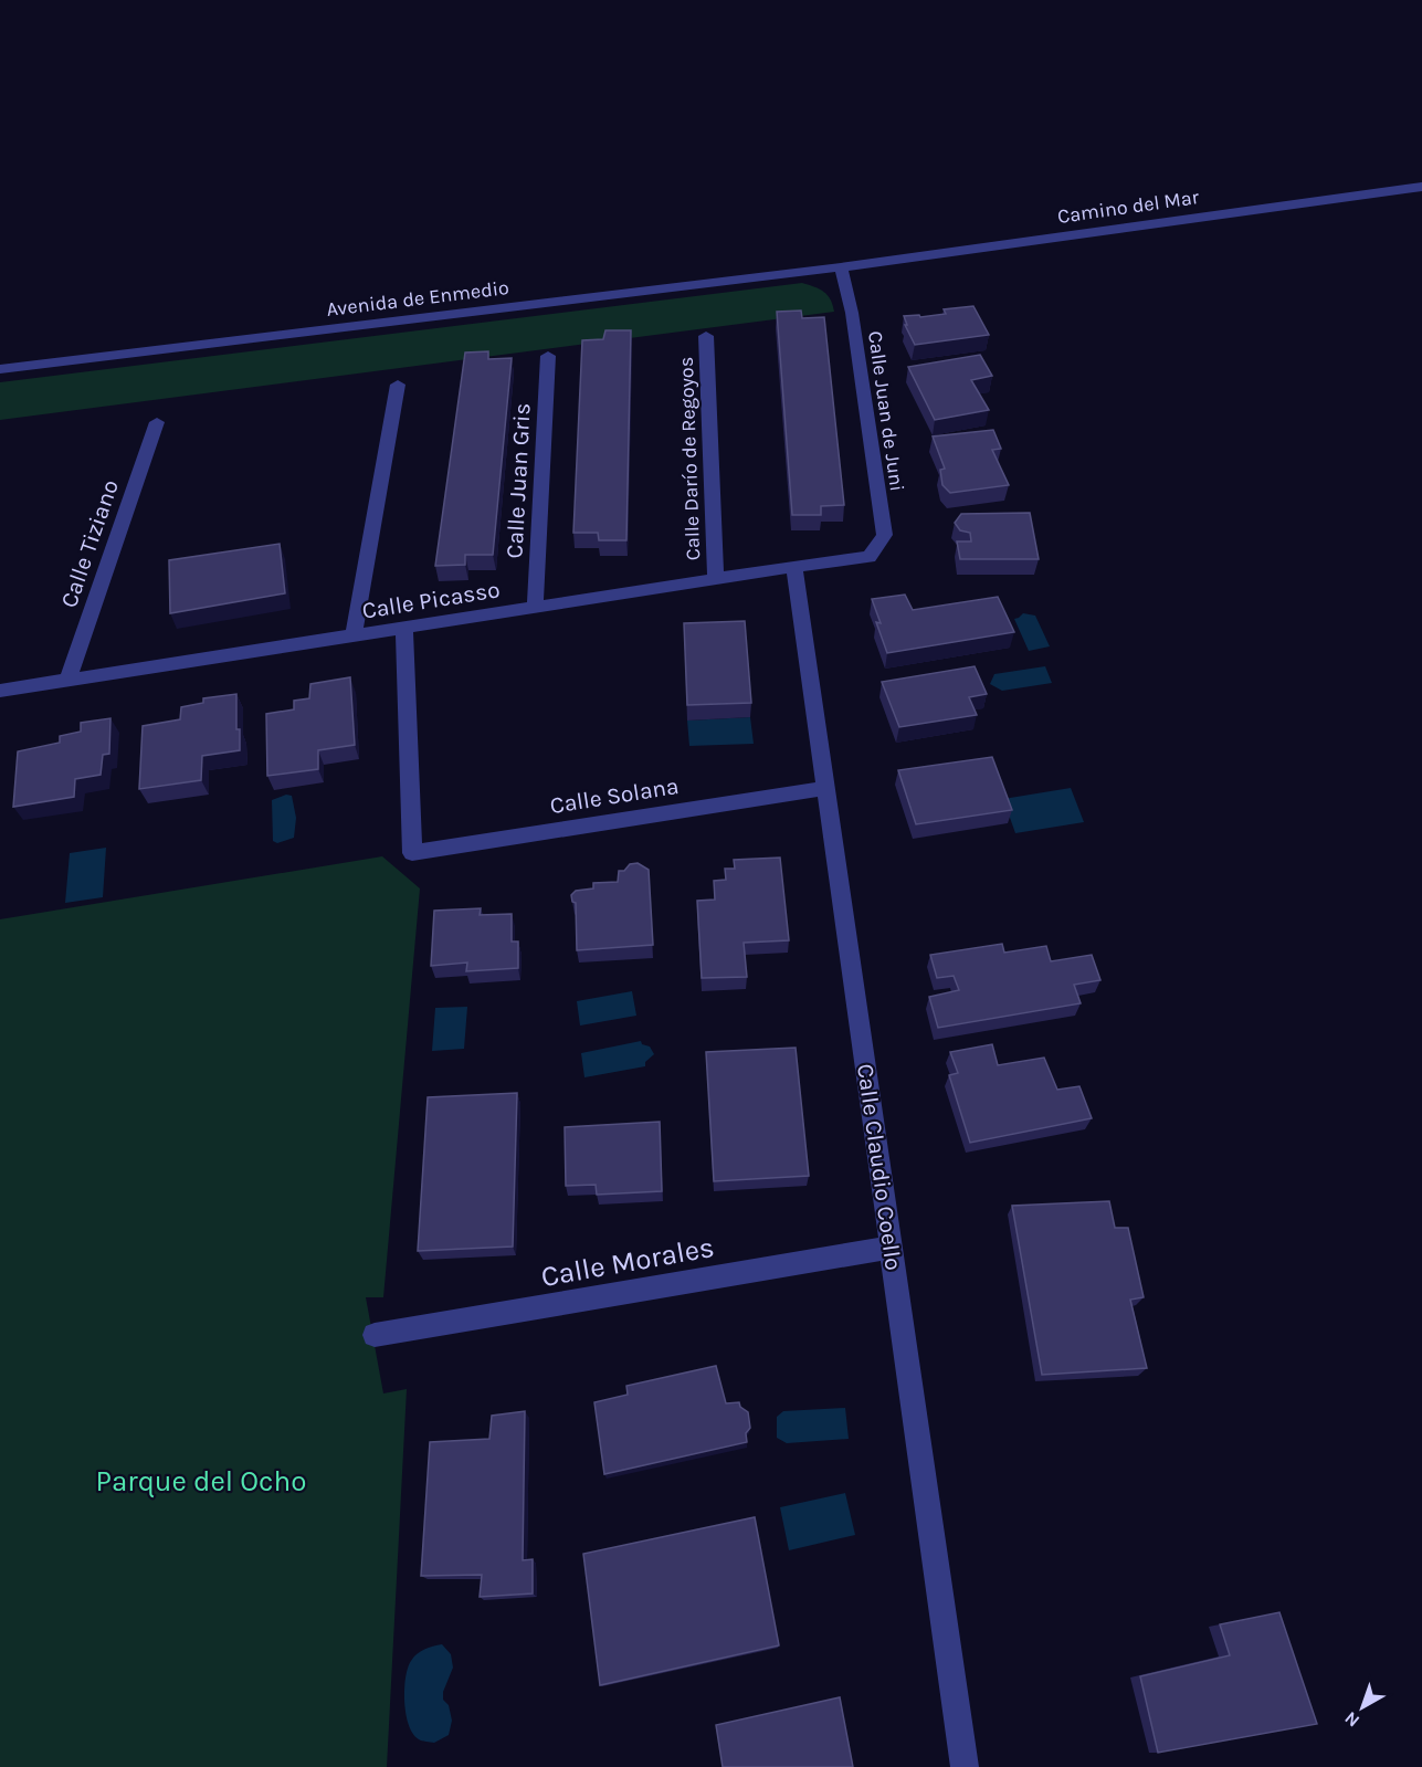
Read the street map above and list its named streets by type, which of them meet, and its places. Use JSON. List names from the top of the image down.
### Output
{
  "streets": {
    "street": [
      "Camino del Mar",
      "Avenida de Enmedio",
      "Calle Juan de Juni",
      "Calle Darío de Regoyos",
      "Calle Juan Gris",
      "Calle Tiziano",
      "Calle Picasso",
      "Calle Solana",
      "Calle Claudio Coello",
      "Calle Morales"
    ]
  },
  "crossings": [
    ["Camino del Mar", "Avenida de Enmedio"],
    ["Camino del Mar", "Calle Juan de Juni"],
    ["Avenida de Enmedio", "Calle Juan de Juni"],
    ["Calle Juan de Juni", "Calle Picasso"],
    ["Calle Darío de Regoyos", "Calle Picasso"],
    ["Calle Juan Gris", "Calle Picasso"],
    ["Calle Tiziano", "Calle Picasso"],
    ["Calle Picasso", "Calle Solana"],
    ["Calle Picasso", "Calle Claudio Coello"],
    ["Calle Solana", "Calle Claudio Coello"],
    ["Calle Claudio Coello", "Calle Morales"]
  ],
  "parks": ["Parque del Ocho"],
  "north": "bottom left"
}
